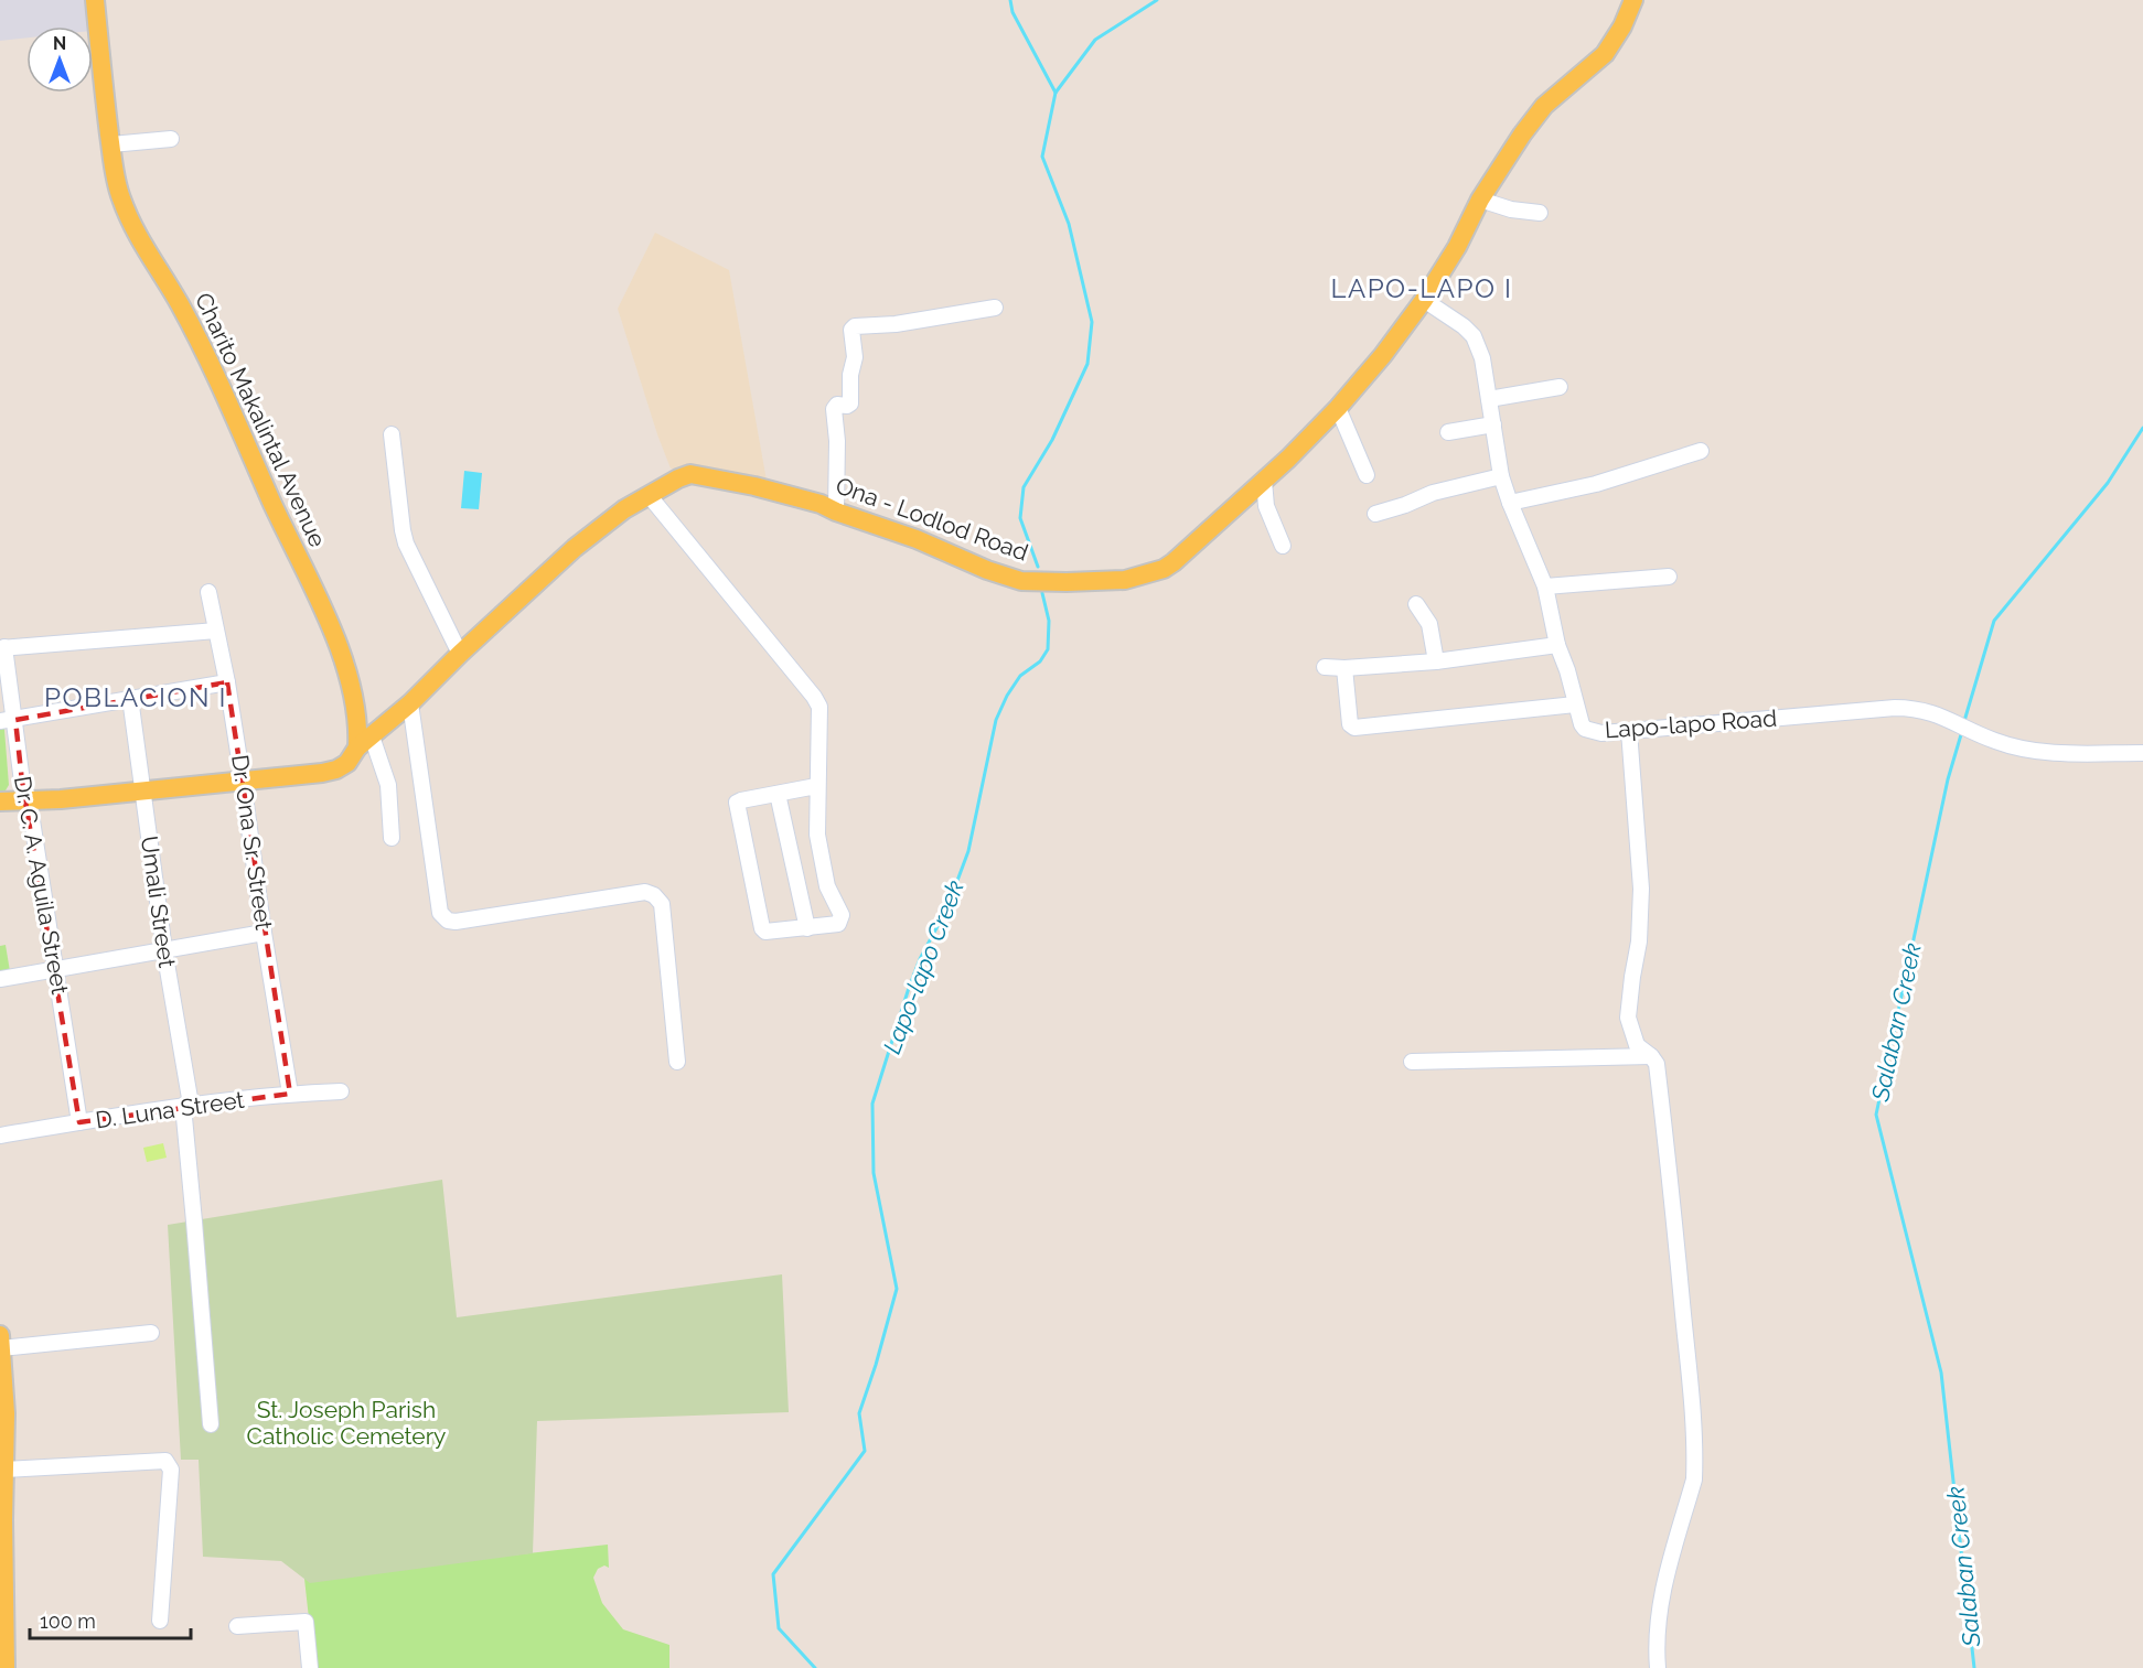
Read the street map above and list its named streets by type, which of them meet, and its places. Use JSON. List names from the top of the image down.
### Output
{
  "streets": {
    "main road": ["Charito Makalintal Avenue", "Ona - Lodlod Road"],
    "street": [
      "Lapo-lapo Road",
      "Dr. Ona Sr. Street",
      "Dr. C. A. Aguila Street",
      "Umali Street",
      "D. Luna Street"
    ]
  },
  "crossings": [
    ["Charito Makalintal Avenue", "Ona - Lodlod Road"],
    ["Ona - Lodlod Road", "Lapo-lapo Road"],
    ["Ona - Lodlod Road", "Dr. Ona Sr. Street"],
    ["Ona - Lodlod Road", "Dr. C. A. Aguila Street"],
    ["Ona - Lodlod Road", "Umali Street"],
    ["Dr. Ona Sr. Street", "D. Luna Street"],
    ["Dr. C. A. Aguila Street", "D. Luna Street"],
    ["Umali Street", "D. Luna Street"]
  ],
  "districts": ["LAPO-LAPO I", "POBLACION I"],
  "water": ["Lapo-lapo Creek", "Salaban Creek"],
  "parks": ["St. Joseph Parish Catholic Cemetery"],
  "scale_bar": "100 m",
  "north": "top"
}
